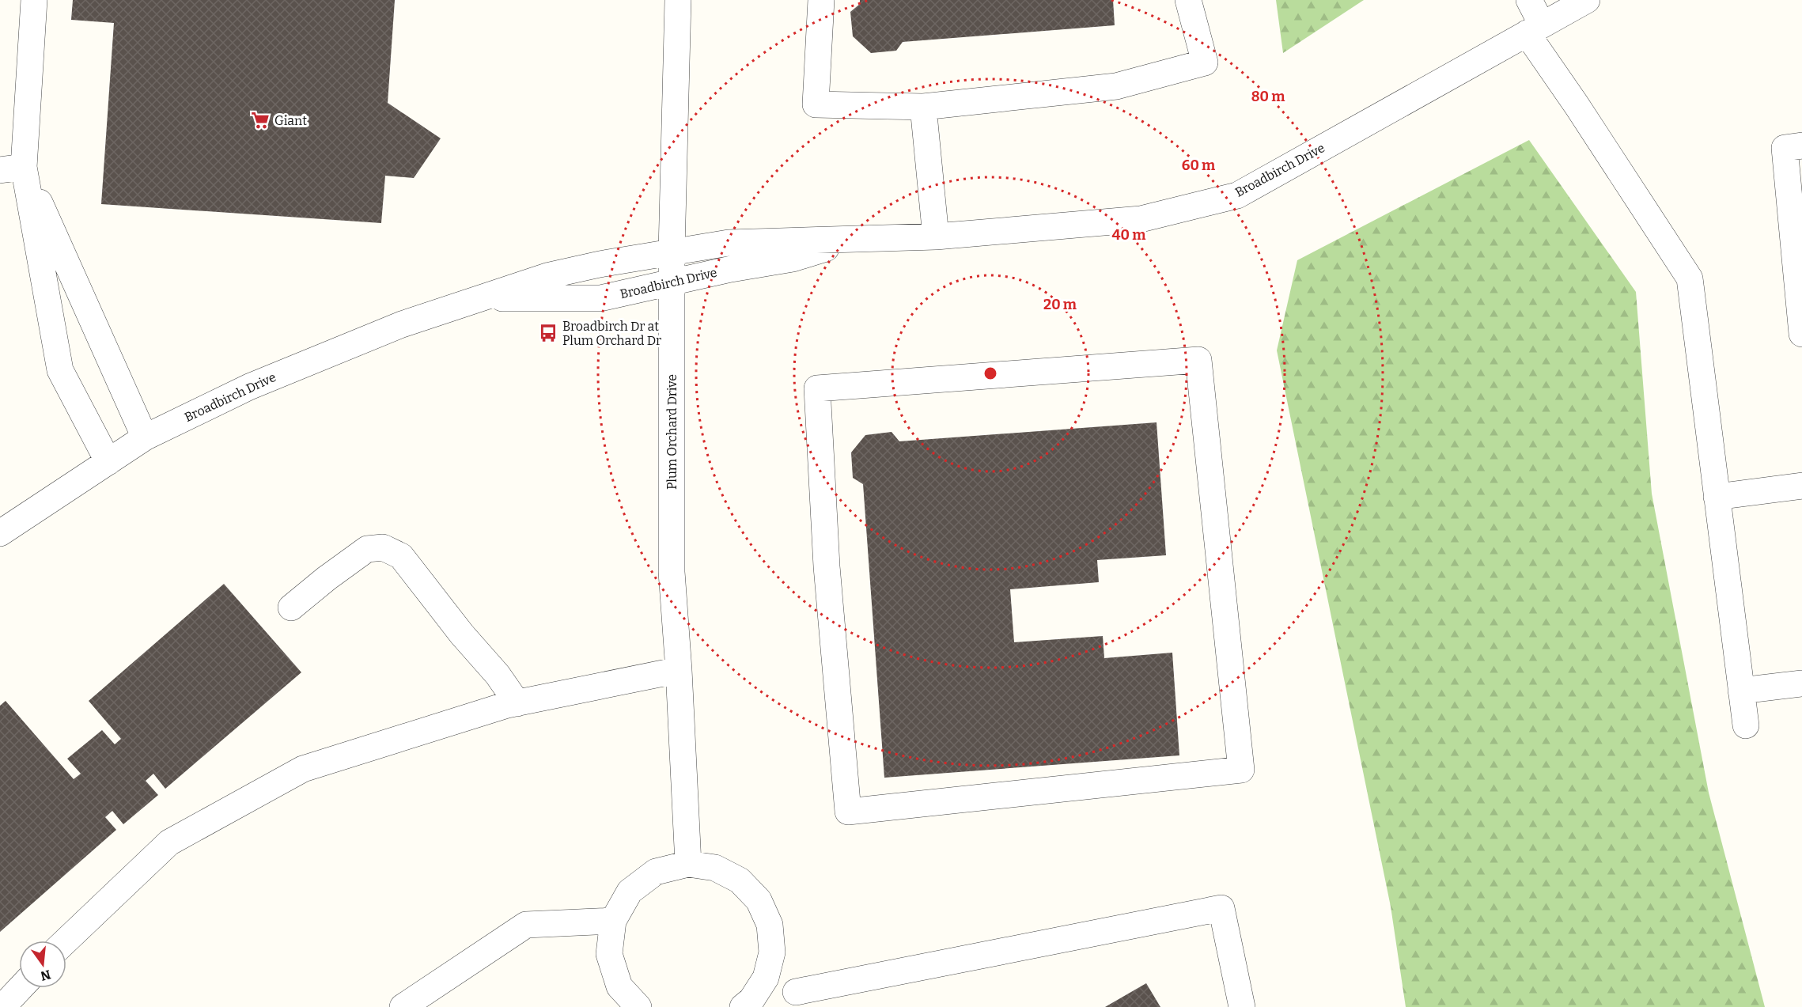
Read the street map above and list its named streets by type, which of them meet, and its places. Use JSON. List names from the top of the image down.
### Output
{
  "streets": {
    "street": ["Broadbirch Drive", "Plum Orchard Drive"]
  },
  "crossings": [
    ["Broadbirch Drive", "Plum Orchard Drive"]
  ],
  "places": {
    "supermarket": ["Giant"],
    "bus stop": ["Broadbirch Dr at Plum Orchard Dr"]
  },
  "north": "bottom",
  "rings": [
    "80 m",
    "60 m",
    "40 m",
    "20 m"
  ]
}
